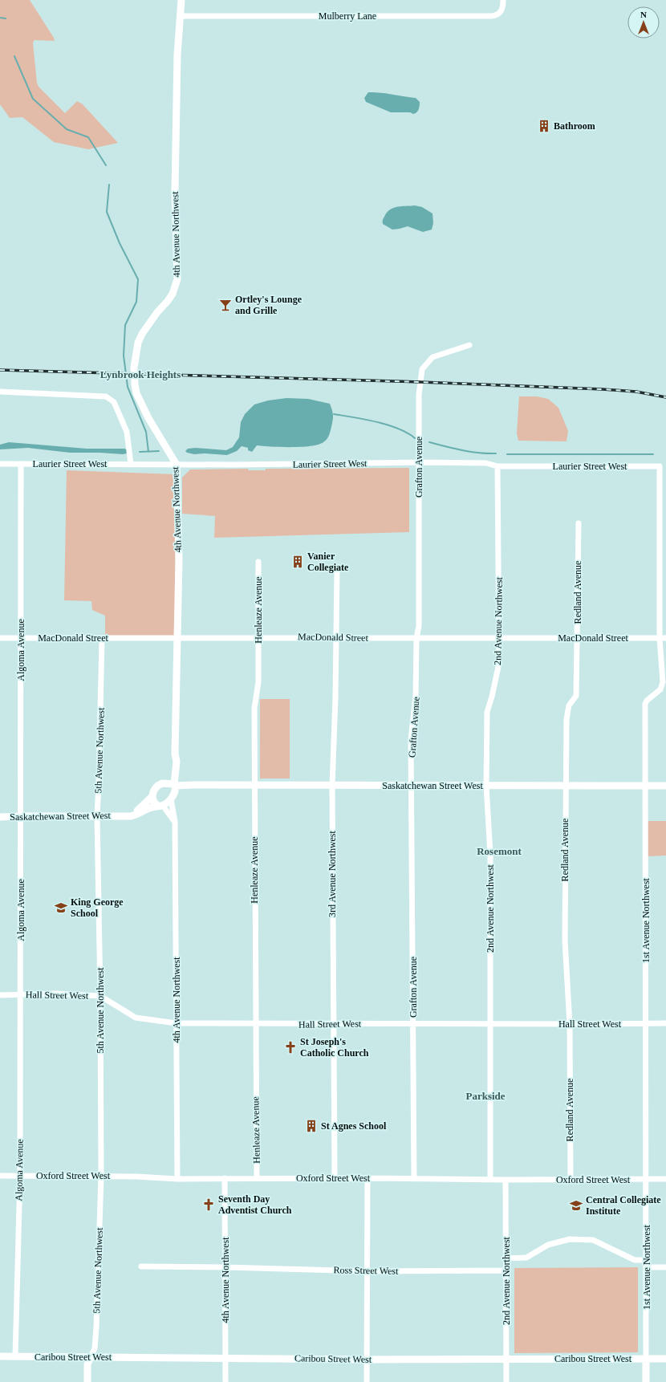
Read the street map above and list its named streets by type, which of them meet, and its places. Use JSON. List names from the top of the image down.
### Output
{
  "streets": {
    "street": [
      "Mulberry Lane",
      "4th Avenue Northwest",
      "Laurier Street West",
      "Grafton Avenue",
      "Redland Avenue",
      "Henleaze Avenue",
      "2nd Avenue Northwest",
      "MacDonald Street",
      "Algoma Avenue",
      "5th Avenue Northwest",
      "Saskatchewan Street West",
      "3rd Avenue Northwest",
      "1st Avenue Northwest",
      "Hall Street West",
      "Oxford Street West",
      "Ross Street West",
      "Caribou Street West"
    ]
  },
  "crossings": [
    ["Mulberry Lane", "4th Avenue Northwest"],
    ["4th Avenue Northwest", "Laurier Street West"],
    ["4th Avenue Northwest", "MacDonald Street"],
    ["4th Avenue Northwest", "Saskatchewan Street West"],
    ["4th Avenue Northwest", "Hall Street West"],
    ["4th Avenue Northwest", "Oxford Street West"],
    ["4th Avenue Northwest", "Ross Street West"],
    ["4th Avenue Northwest", "Caribou Street West"],
    ["Laurier Street West", "Grafton Avenue"],
    ["Laurier Street West", "2nd Avenue Northwest"],
    ["Laurier Street West", "Algoma Avenue"],
    ["Laurier Street West", "1st Avenue Northwest"],
    ["Grafton Avenue", "MacDonald Street"],
    ["Grafton Avenue", "Saskatchewan Street West"],
    ["Grafton Avenue", "Hall Street West"],
    ["Grafton Avenue", "Oxford Street West"],
    ["Redland Avenue", "MacDonald Street"],
    ["Redland Avenue", "Saskatchewan Street West"],
    ["Redland Avenue", "Hall Street West"],
    ["Redland Avenue", "Oxford Street West"],
    ["Henleaze Avenue", "MacDonald Street"],
    ["Henleaze Avenue", "Saskatchewan Street West"],
    ["Henleaze Avenue", "Hall Street West"],
    ["Henleaze Avenue", "Oxford Street West"],
    ["2nd Avenue Northwest", "MacDonald Street"],
    ["2nd Avenue Northwest", "Saskatchewan Street West"],
    ["2nd Avenue Northwest", "Hall Street West"],
    ["2nd Avenue Northwest", "Oxford Street West"],
    ["2nd Avenue Northwest", "Ross Street West"],
    ["2nd Avenue Northwest", "Caribou Street West"],
    ["MacDonald Street", "Algoma Avenue"],
    ["MacDonald Street", "5th Avenue Northwest"],
    ["MacDonald Street", "3rd Avenue Northwest"],
    ["MacDonald Street", "1st Avenue Northwest"],
    ["Algoma Avenue", "Saskatchewan Street West"],
    ["Algoma Avenue", "Hall Street West"],
    ["Algoma Avenue", "Oxford Street West"],
    ["Algoma Avenue", "Caribou Street West"],
    ["5th Avenue Northwest", "Saskatchewan Street West"],
    ["5th Avenue Northwest", "Hall Street West"],
    ["5th Avenue Northwest", "Oxford Street West"],
    ["5th Avenue Northwest", "Caribou Street West"],
    ["Saskatchewan Street West", "3rd Avenue Northwest"],
    ["Saskatchewan Street West", "1st Avenue Northwest"],
    ["3rd Avenue Northwest", "Hall Street West"],
    ["3rd Avenue Northwest", "Oxford Street West"],
    ["1st Avenue Northwest", "Hall Street West"],
    ["1st Avenue Northwest", "Oxford Street West"],
    ["1st Avenue Northwest", "Caribou Street West"]
  ],
  "districts": ["Lynbrook Heights", "Rosemont", "Parkside"],
  "places": {
    "building": ["Bathroom", "Vanier Collegiate", "St Agnes School"],
    "bar": ["Ortley's Lounge and Grille"],
    "school or university": ["King George School", "Central Collegiate Institute"],
    "church": ["St Joseph's Catholic Church", "Seventh Day Adventist Church"]
  },
  "north": "top"
}
